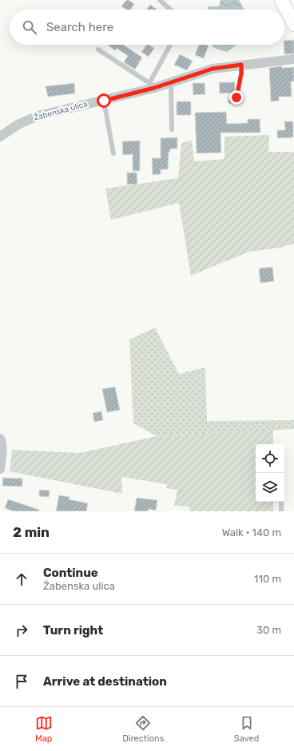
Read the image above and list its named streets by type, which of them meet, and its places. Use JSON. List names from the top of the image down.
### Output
{
  "streets": {
    "street": ["Žabenska ulica"]
  },
  "page": {
    "search": "Search here",
    "heading": ["2 min", "Walk · 140 m"],
    "list": [
      ["Continue", "Žabenska ulica", "110 m"],
      ["Turn right", "30 m"],
      "Arrive at destination"
    ],
    "nav": ["Map", "Directions", "Saved"]
  }
}
